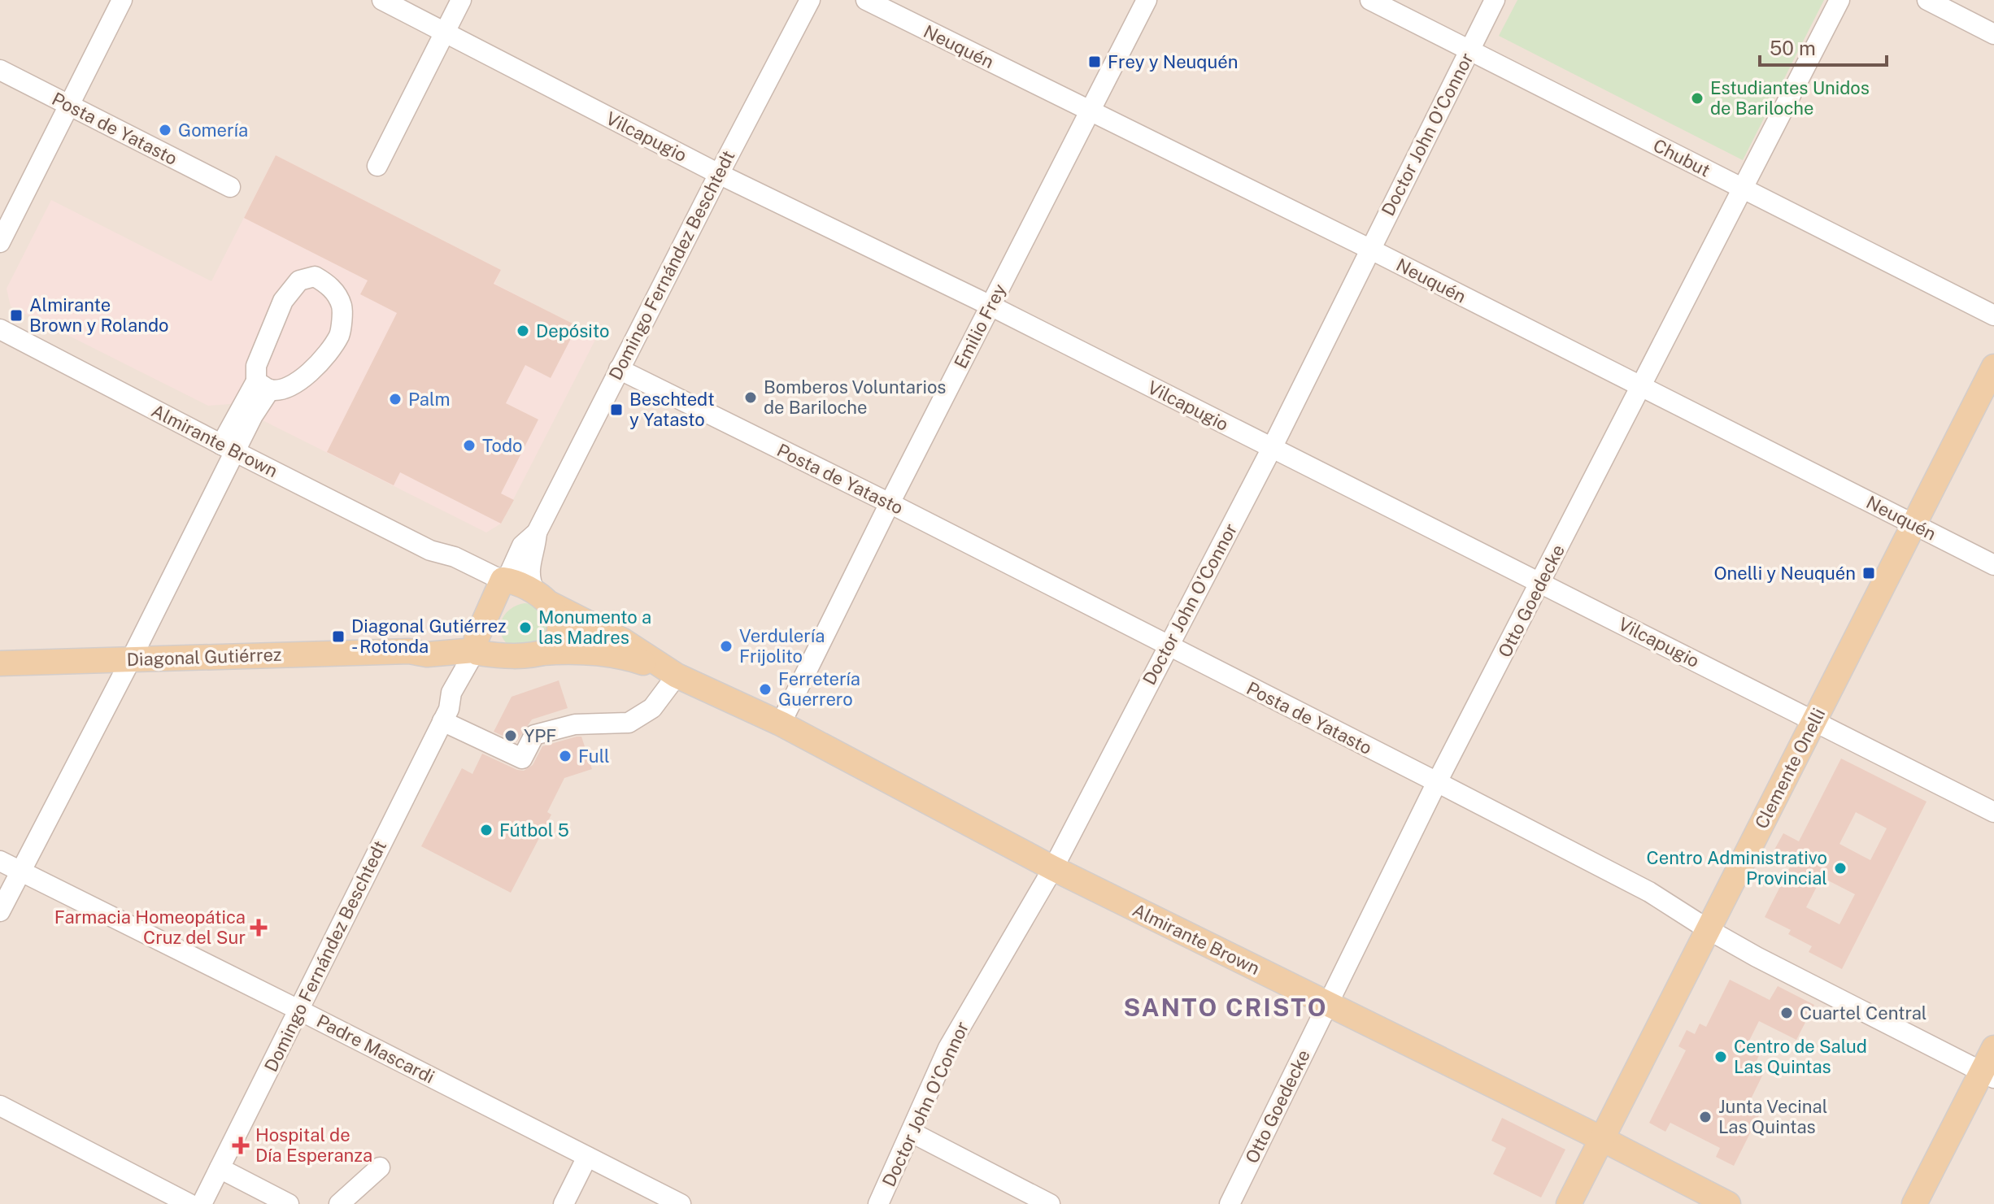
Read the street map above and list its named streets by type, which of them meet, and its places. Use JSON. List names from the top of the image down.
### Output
{
  "streets": {
    "main road": ["Almirante Brown", "Diagonal Gutiérrez", "Clemente Onelli"],
    "street": [
      "Neuquén",
      "Posta de Yatasto",
      "Doctor John O'Connor",
      "Vilcapugio",
      "Chubut",
      "Domingo Fernández Beschtedt",
      "Emilio Frey",
      "Otto Goedecke",
      "Padre Mascardi"
    ]
  },
  "crossings": [
    ["Neuquén", "Doctor John O'Connor"],
    ["Neuquén", "Emilio Frey"],
    ["Neuquén", "Otto Goedecke"],
    ["Neuquén", "Clemente Onelli"],
    ["Posta de Yatasto", "Doctor John O'Connor"],
    ["Posta de Yatasto", "Domingo Fernández Beschtedt"],
    ["Posta de Yatasto", "Emilio Frey"],
    ["Posta de Yatasto", "Otto Goedecke"],
    ["Posta de Yatasto", "Clemente Onelli"],
    ["Doctor John O'Connor", "Vilcapugio"],
    ["Doctor John O'Connor", "Chubut"],
    ["Doctor John O'Connor", "Almirante Brown"],
    ["Vilcapugio", "Domingo Fernández Beschtedt"],
    ["Vilcapugio", "Emilio Frey"],
    ["Vilcapugio", "Otto Goedecke"],
    ["Vilcapugio", "Clemente Onelli"],
    ["Chubut", "Otto Goedecke"],
    ["Domingo Fernández Beschtedt", "Almirante Brown"],
    ["Domingo Fernández Beschtedt", "Diagonal Gutiérrez"],
    ["Domingo Fernández Beschtedt", "Padre Mascardi"],
    ["Emilio Frey", "Almirante Brown"],
    ["Almirante Brown", "Otto Goedecke"],
    ["Almirante Brown", "Diagonal Gutiérrez"],
    ["Almirante Brown", "Clemente Onelli"]
  ],
  "districts": ["SANTO CRISTO"],
  "places": {
    "transit": [
      "Frey y Neuquén",
      "Almirante Brown y Rolando",
      "Beschtedt y Yatasto",
      "Onelli y Neuquén",
      "Diagonal Gutiérrez - Rotonda"
    ],
    "other": [
      "Estudiantes Unidos de Bariloche",
      "Gomería",
      "Depósito",
      "Bomberos Voluntarios de Bariloche",
      "Palm",
      "Todo",
      "Monumento a las Madres",
      "Verdulería Frijolito",
      "Ferretería Guerrero",
      "YPF",
      "Full",
      "Fútbol 5",
      "Centro Administrativo Provincial",
      "Cuartel Central",
      "Centro de Salud Las Quintas",
      "Junta Vecinal Las Quintas"
    ],
    "health": ["Farmacia Homeopática Cruz del Sur", "Hospital de Día Esperanza"]
  },
  "scale_bar": "50 m"
}
